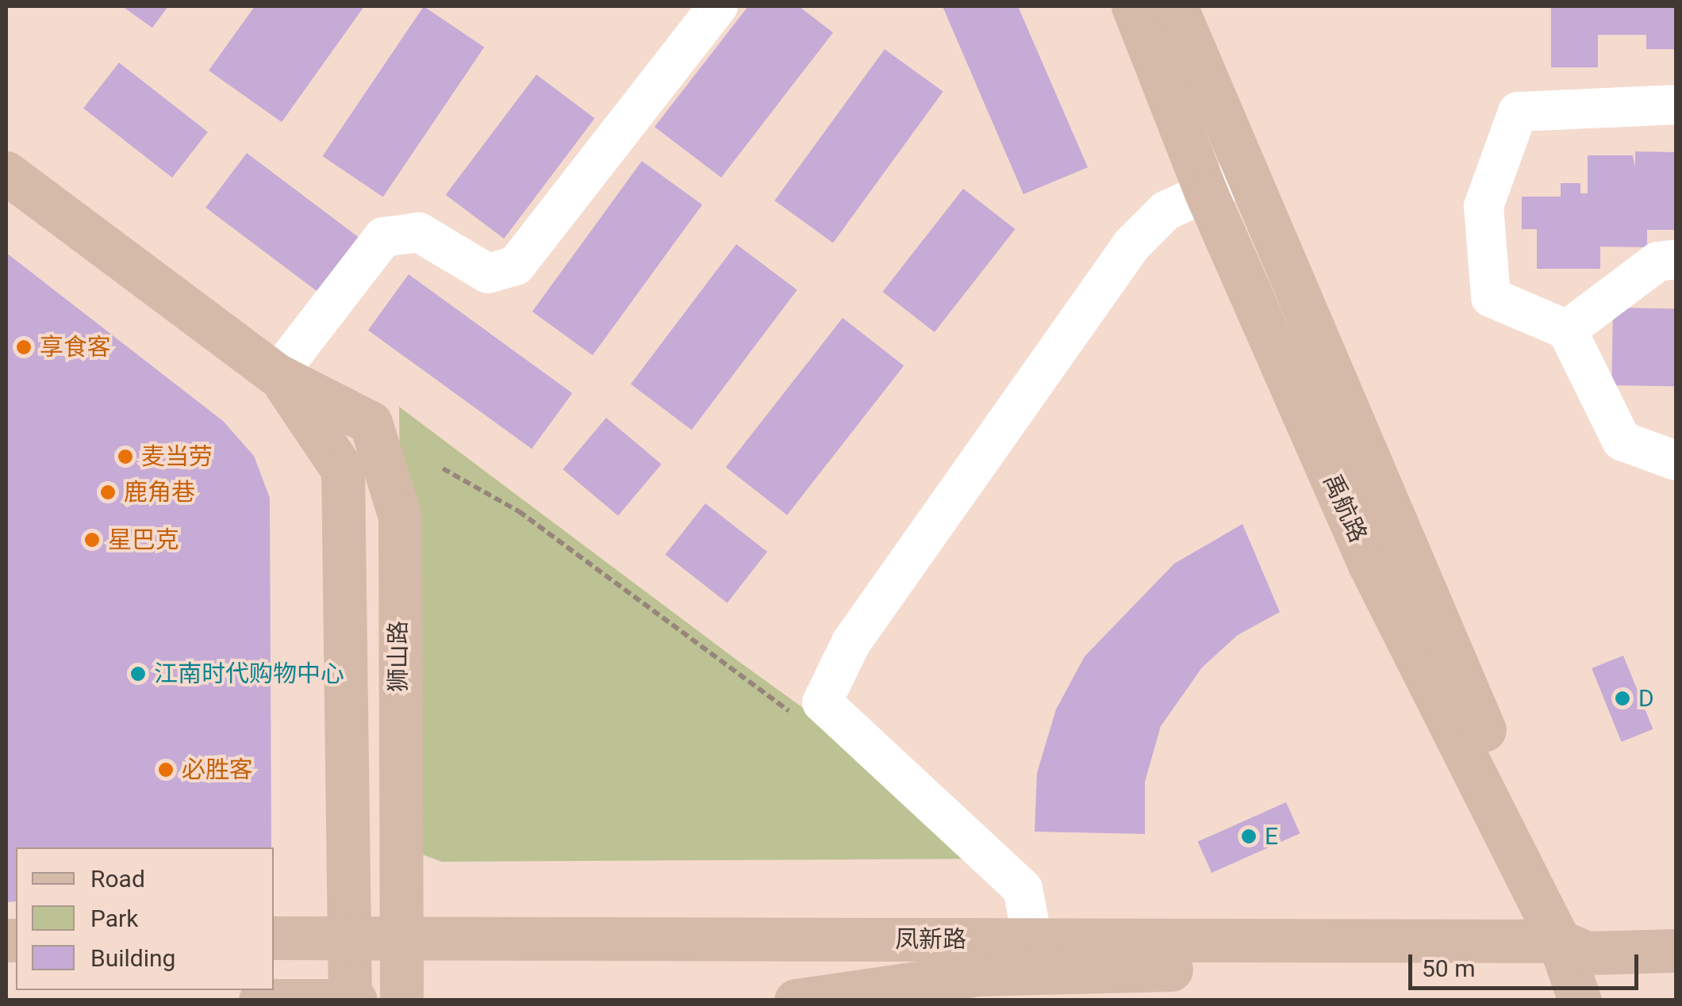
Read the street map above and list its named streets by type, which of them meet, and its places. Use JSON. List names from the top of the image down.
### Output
{
  "streets": {
    "main road": ["禹航路", "狮山路", "凤新路"]
  },
  "crossings": [
    ["禹航路", "凤新路"],
    ["狮山路", "凤新路"]
  ],
  "places": [
    "享食客",
    "麦当劳",
    "鹿角巷",
    "星巴克",
    "江南时代购物中心",
    "D",
    "必胜客",
    "E"
  ],
  "legend": ["Road", "Park", "Building"],
  "scale_bar": "50 m"
}
